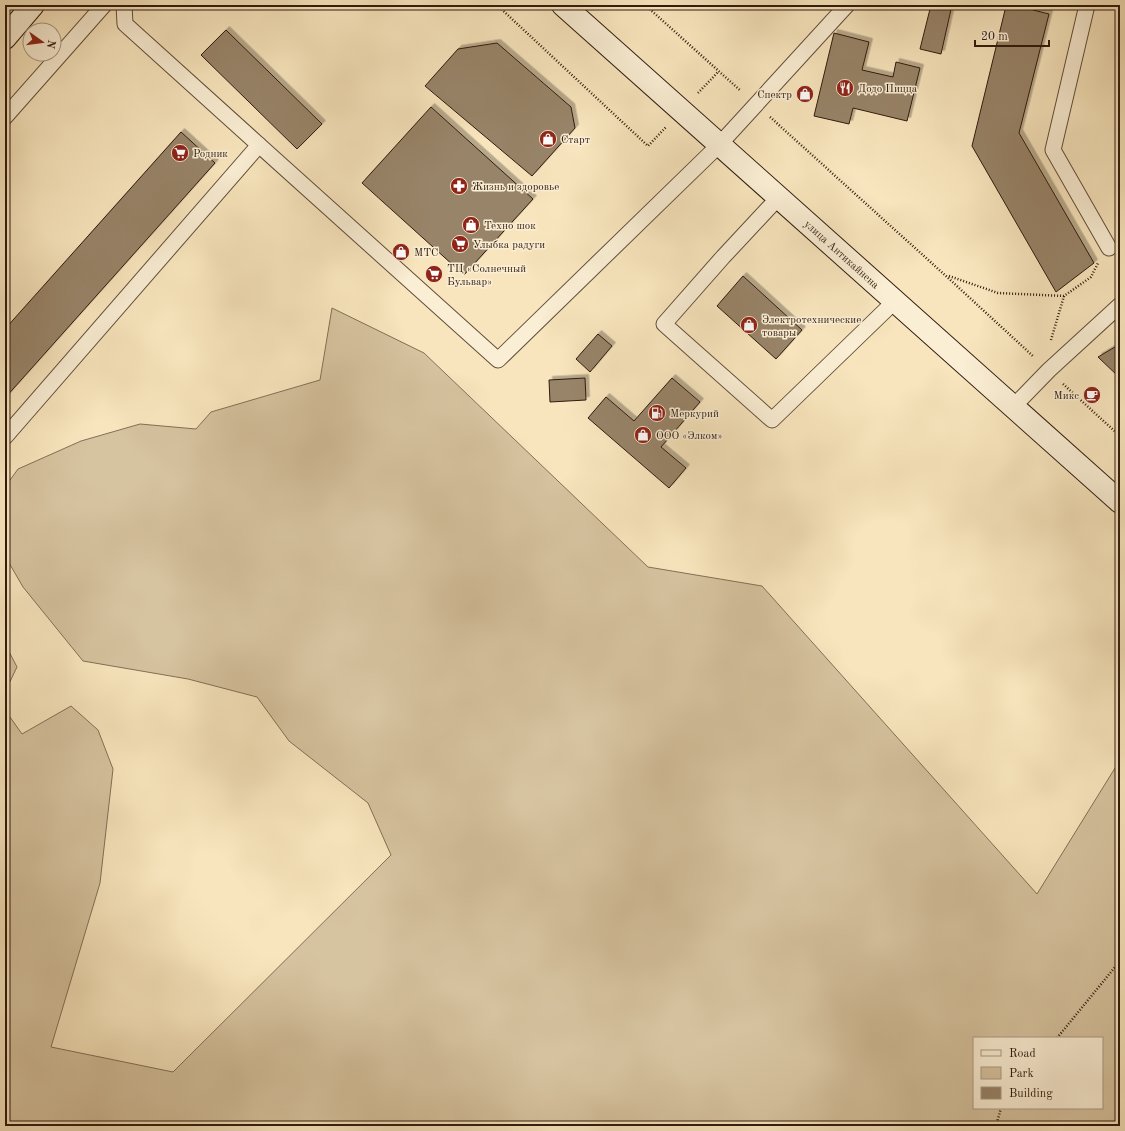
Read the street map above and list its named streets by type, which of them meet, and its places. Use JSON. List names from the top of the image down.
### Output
{
  "streets": {
    "main road": ["улица Антикайнена"]
  },
  "places": {
    "restaurant": ["Додо Пицца"],
    "shop": [
      "Спектр",
      "Старт",
      "Техно шок",
      "МТС",
      "Электротехнические товары",
      "ООО «Элком»"
    ],
    "supermarket": ["Родник", "Улыбка радуги", "ТЦ «Солнечный Бульвар»"],
    "pharmacy": ["Жизнь и здоровье"],
    "cafe": ["Микс"],
    "fuel station": ["Меркурий"]
  },
  "legend": ["Road", "Park", "Building"],
  "scale_bar": "20 m",
  "north": "right"
}
